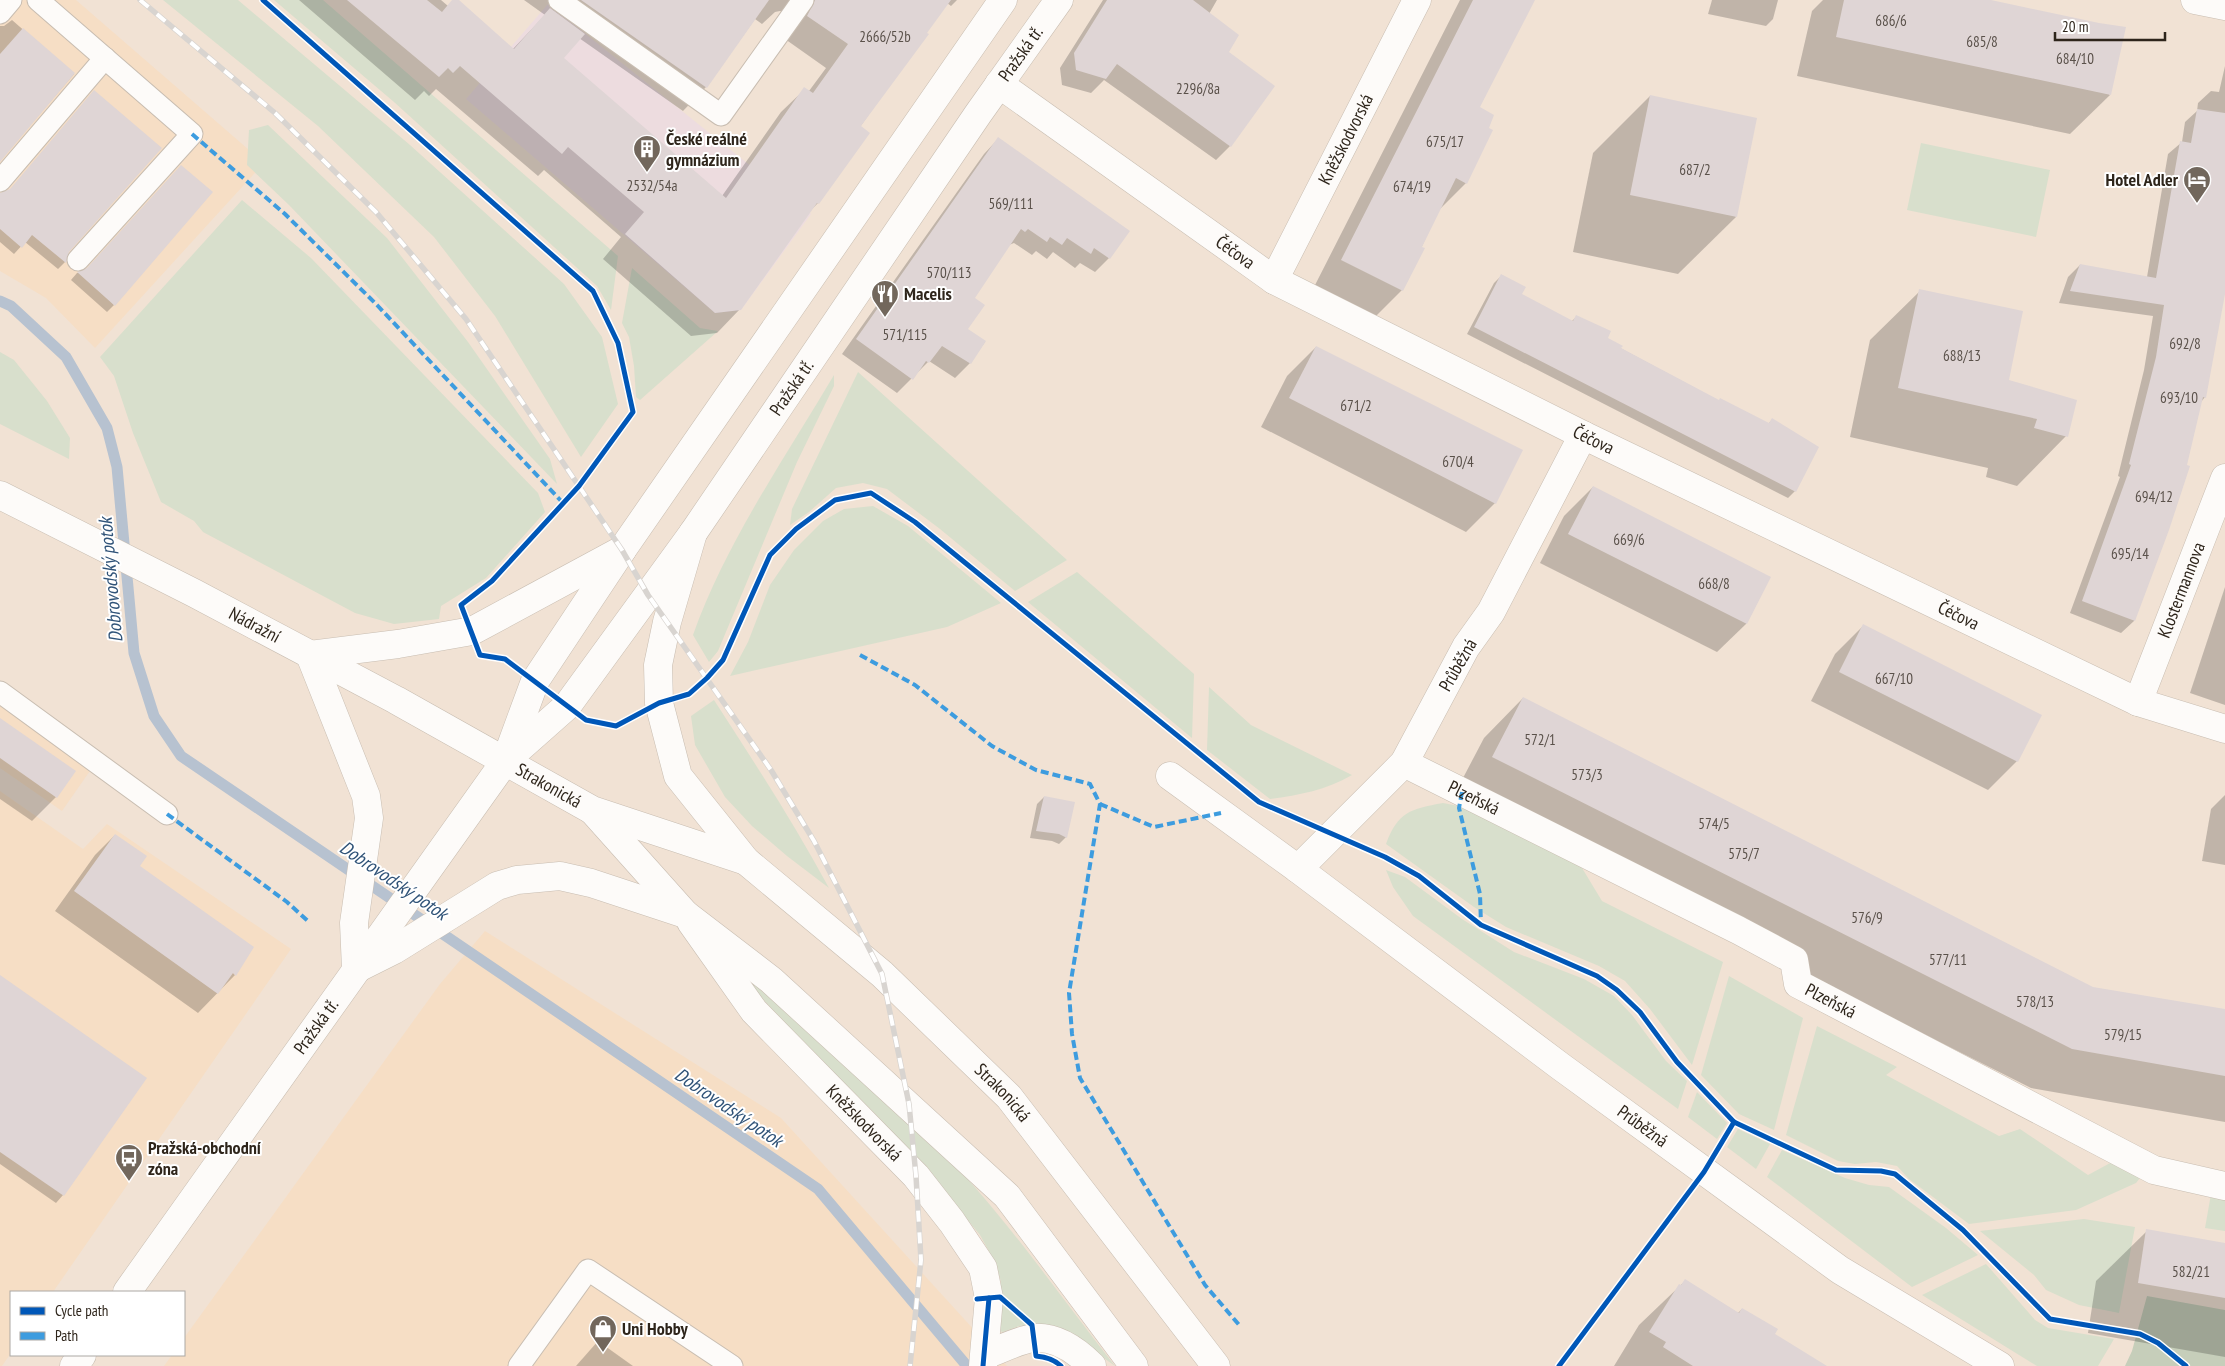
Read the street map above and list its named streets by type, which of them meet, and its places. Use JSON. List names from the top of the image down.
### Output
{
  "streets": {
    "street": [
      "Pražská tř.",
      "Kněžskodvorská",
      "Čéčova",
      "Klostermannova",
      "Nádražní",
      "Průběžná",
      "Strakonická",
      "Plzeňská"
    ]
  },
  "crossings": [
    ["Pražská tř.", "Čéčova"],
    ["Pražská tř.", "Nádražní"],
    ["Pražská tř.", "Strakonická"],
    ["Kněžskodvorská", "Čéčova"],
    ["Čéčova", "Klostermannova"],
    ["Čéčova", "Průběžná"],
    ["Nádražní", "Strakonická"],
    ["Průběžná", "Plzeňská"]
  ],
  "water": ["Dobrovodský potok"],
  "places": {
    "building": ["České reálné gymnázium"],
    "hotel": ["Hotel Adler"],
    "restaurant": ["Macelis"],
    "bus stop": ["Pražská-obchodní zóna"],
    "shop": ["Uni Hobby"]
  },
  "house_numbers": [
    "686/6",
    "2666/52b",
    "685/8",
    "684/10",
    "2296/8a",
    "675/17",
    "687/2",
    "2532/54a",
    "674/19",
    "569/111",
    "570/113",
    "571/115",
    "692/8",
    "688/13",
    "693/10",
    "671/2",
    "670/4",
    "694/12",
    "669/6",
    "695/14",
    "668/8",
    "667/10",
    "572/1",
    "573/3",
    "574/5",
    "575/7",
    "576/9",
    "577/11",
    "578/13",
    "579/15",
    "582/21"
  ],
  "legend": ["Cycle path", "Path"],
  "scale_bar": "20 m"
}
